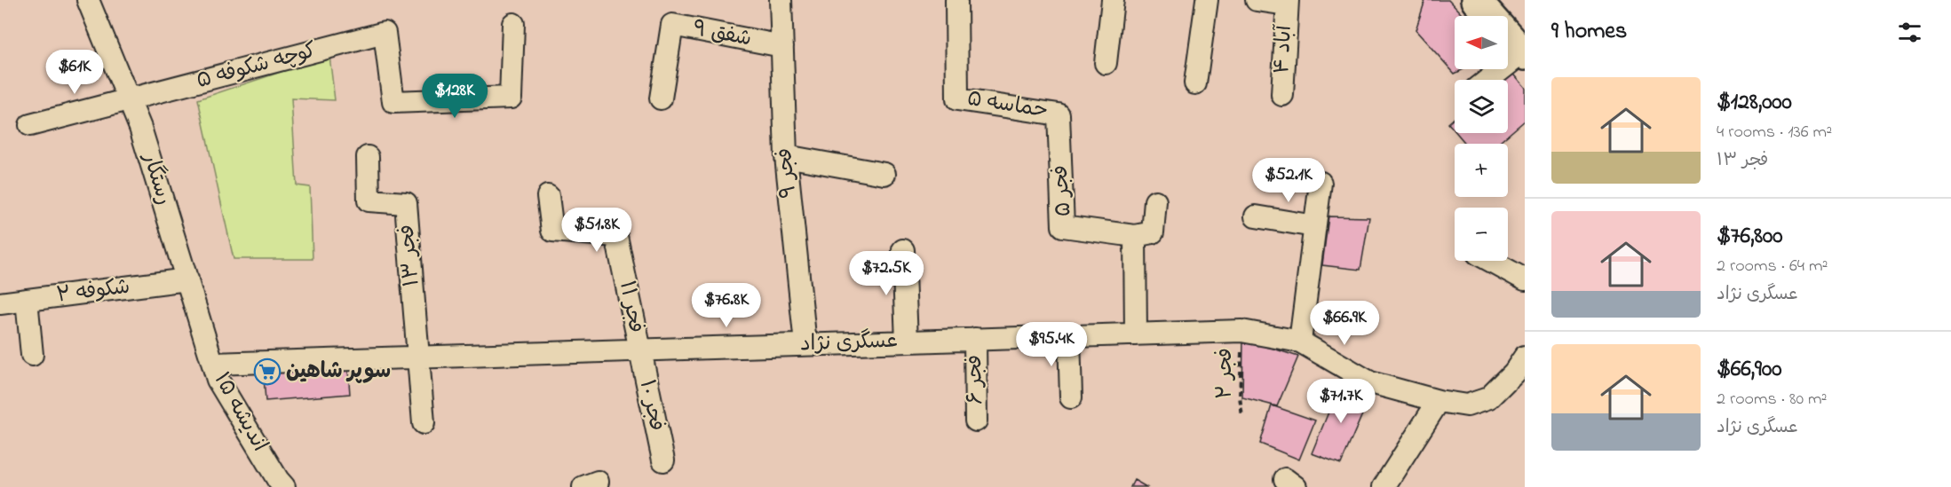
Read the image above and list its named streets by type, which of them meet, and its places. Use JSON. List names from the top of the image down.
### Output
{
  "streets": {
    "street": [
      "شفق ۹",
      "آباد ۴",
      "کوچه شکوفه ۵",
      "حماسه ۵",
      "فجر ۹",
      "رستگار",
      "فجر ۵",
      "فجر ۱۳",
      "شکوفه ۲",
      "فجر ۱۱",
      "عسگری نژاد",
      "فجر ۶",
      "فجر ۱۰",
      "اندیشه ۱۵"
    ],
    "path": ["فجر ۲"]
  },
  "crossings": [
    ["شفق ۹", "فجر ۹"],
    ["کوچه شکوفه ۵", "رستگار"],
    ["حماسه ۵", "فجر ۵"],
    ["فجر ۹", "عسگری نژاد"],
    ["رستگار", "شکوفه ۲"],
    ["رستگار", "عسگری نژاد"],
    ["رستگار", "اندیشه ۱۵"],
    ["فجر ۱۳", "عسگری نژاد"],
    ["فجر ۱۱", "عسگری نژاد"],
    ["فجر ۱۱", "فجر ۱۰"],
    ["عسگری نژاد", "فجر ۲"],
    ["عسگری نژاد", "فجر ۶"],
    ["عسگری نژاد", "فجر ۱۰"],
    ["عسگری نژاد", "اندیشه ۱۵"]
  ],
  "places": {
    "supermarket": ["سوپر شاهین"]
  },
  "north": "left",
  "page": {
    "heading": "9 homes",
    "map_buttons": ["+", "−"],
    "price": [
      "$61K",
      "$128K",
      "$52.1K",
      "$51.8K",
      "$72.5K",
      "$76.8K",
      "$66.9K",
      "$95.4K",
      "$71.7K"
    ],
    "list": [
      {
        "name": "$128,000",
        "note": "4 rooms · 136 m² · فجر ۱۳"
      },
      {
        "name": "$76,800",
        "note": "2 rooms · 64 m² · عسگری نژاد"
      },
      {
        "name": "$66,900",
        "note": "2 rooms · 80 m² · عسگری نژاد"
      }
    ]
  }
}
